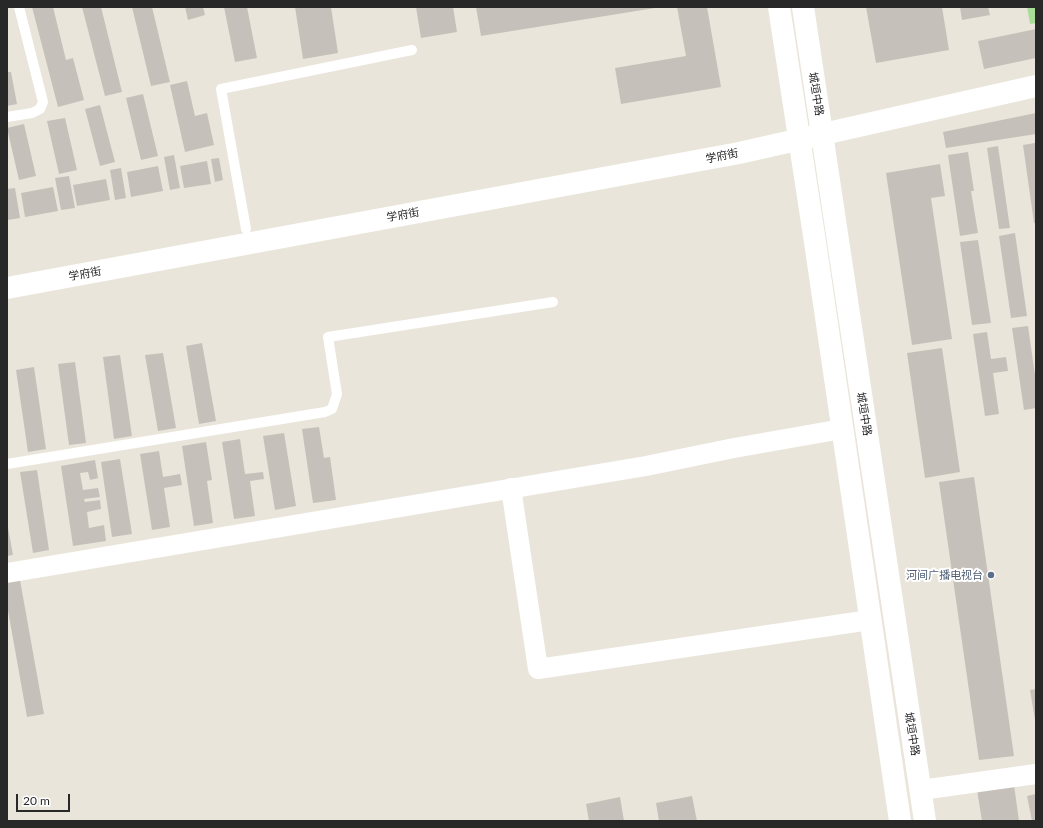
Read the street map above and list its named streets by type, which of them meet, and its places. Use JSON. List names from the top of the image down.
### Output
{
  "streets": {
    "street": ["城垣中路", "学府街"]
  },
  "crossings": [
    ["城垣中路", "学府街"]
  ],
  "places": ["河间广播电视台"],
  "scale_bar": "20 m"
}
